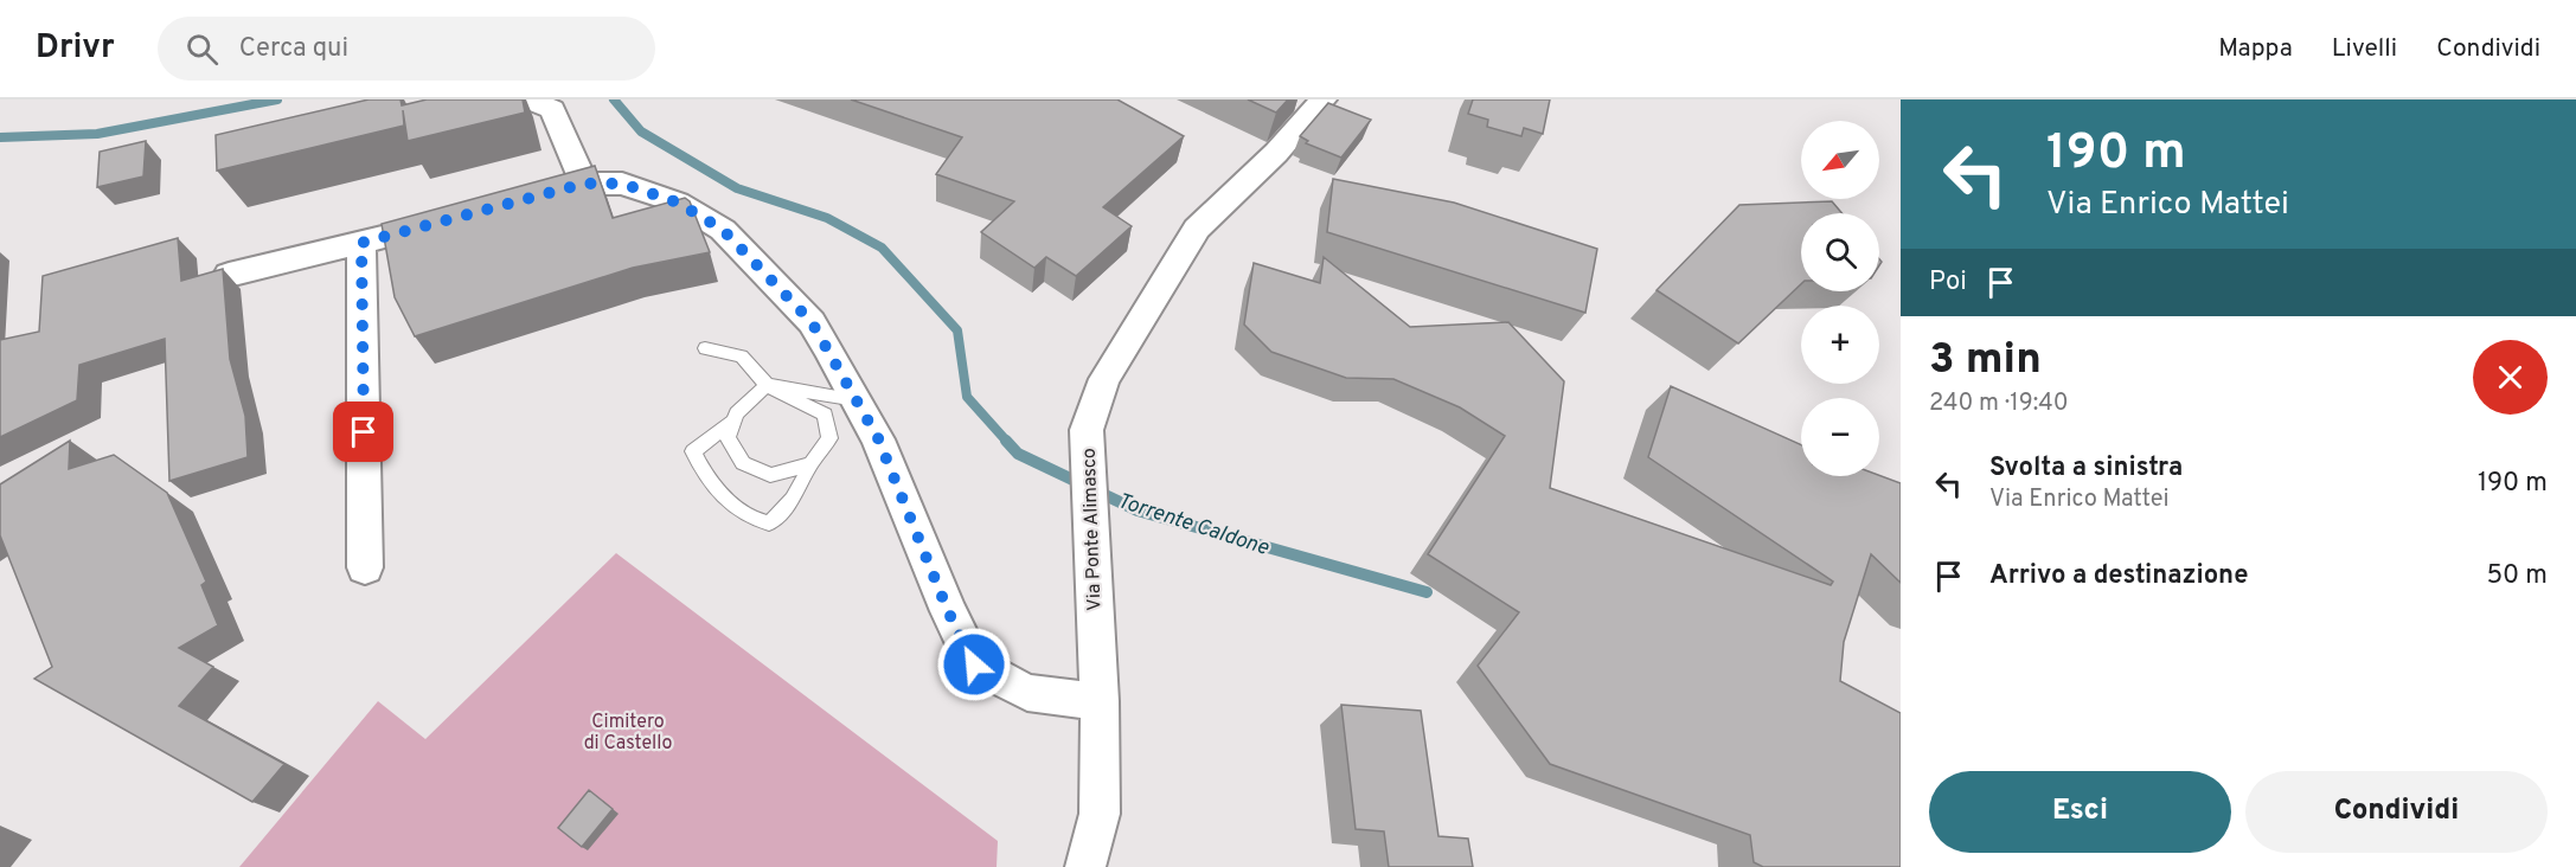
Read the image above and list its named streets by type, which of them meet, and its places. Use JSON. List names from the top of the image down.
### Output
{
  "streets": {
    "street": ["Via Ponte Alimasco"]
  },
  "water": ["Torrente Caldone"],
  "parks": ["Cimitero di Castello"],
  "north": "bottom left",
  "page": {
    "header": "Drivr",
    "search": "Cerca qui",
    "nav": ["Mappa", "Livelli", "Condividi"],
    "turn": ["190 m", "Via Enrico Mattei"],
    "map_buttons": ["+", "−"],
    "then": "Poi",
    "heading": ["3 min", "240 m · 19:40"],
    "list": [
      {
        "name": "Svolta a sinistra",
        "note": "Via Enrico Mattei",
        "value": "190 m"
      },
      {
        "name": "Arrivo a destinazione",
        "value": "50 m"
      }
    ],
    "buttons": ["Esci", "Condividi"]
  }
}
